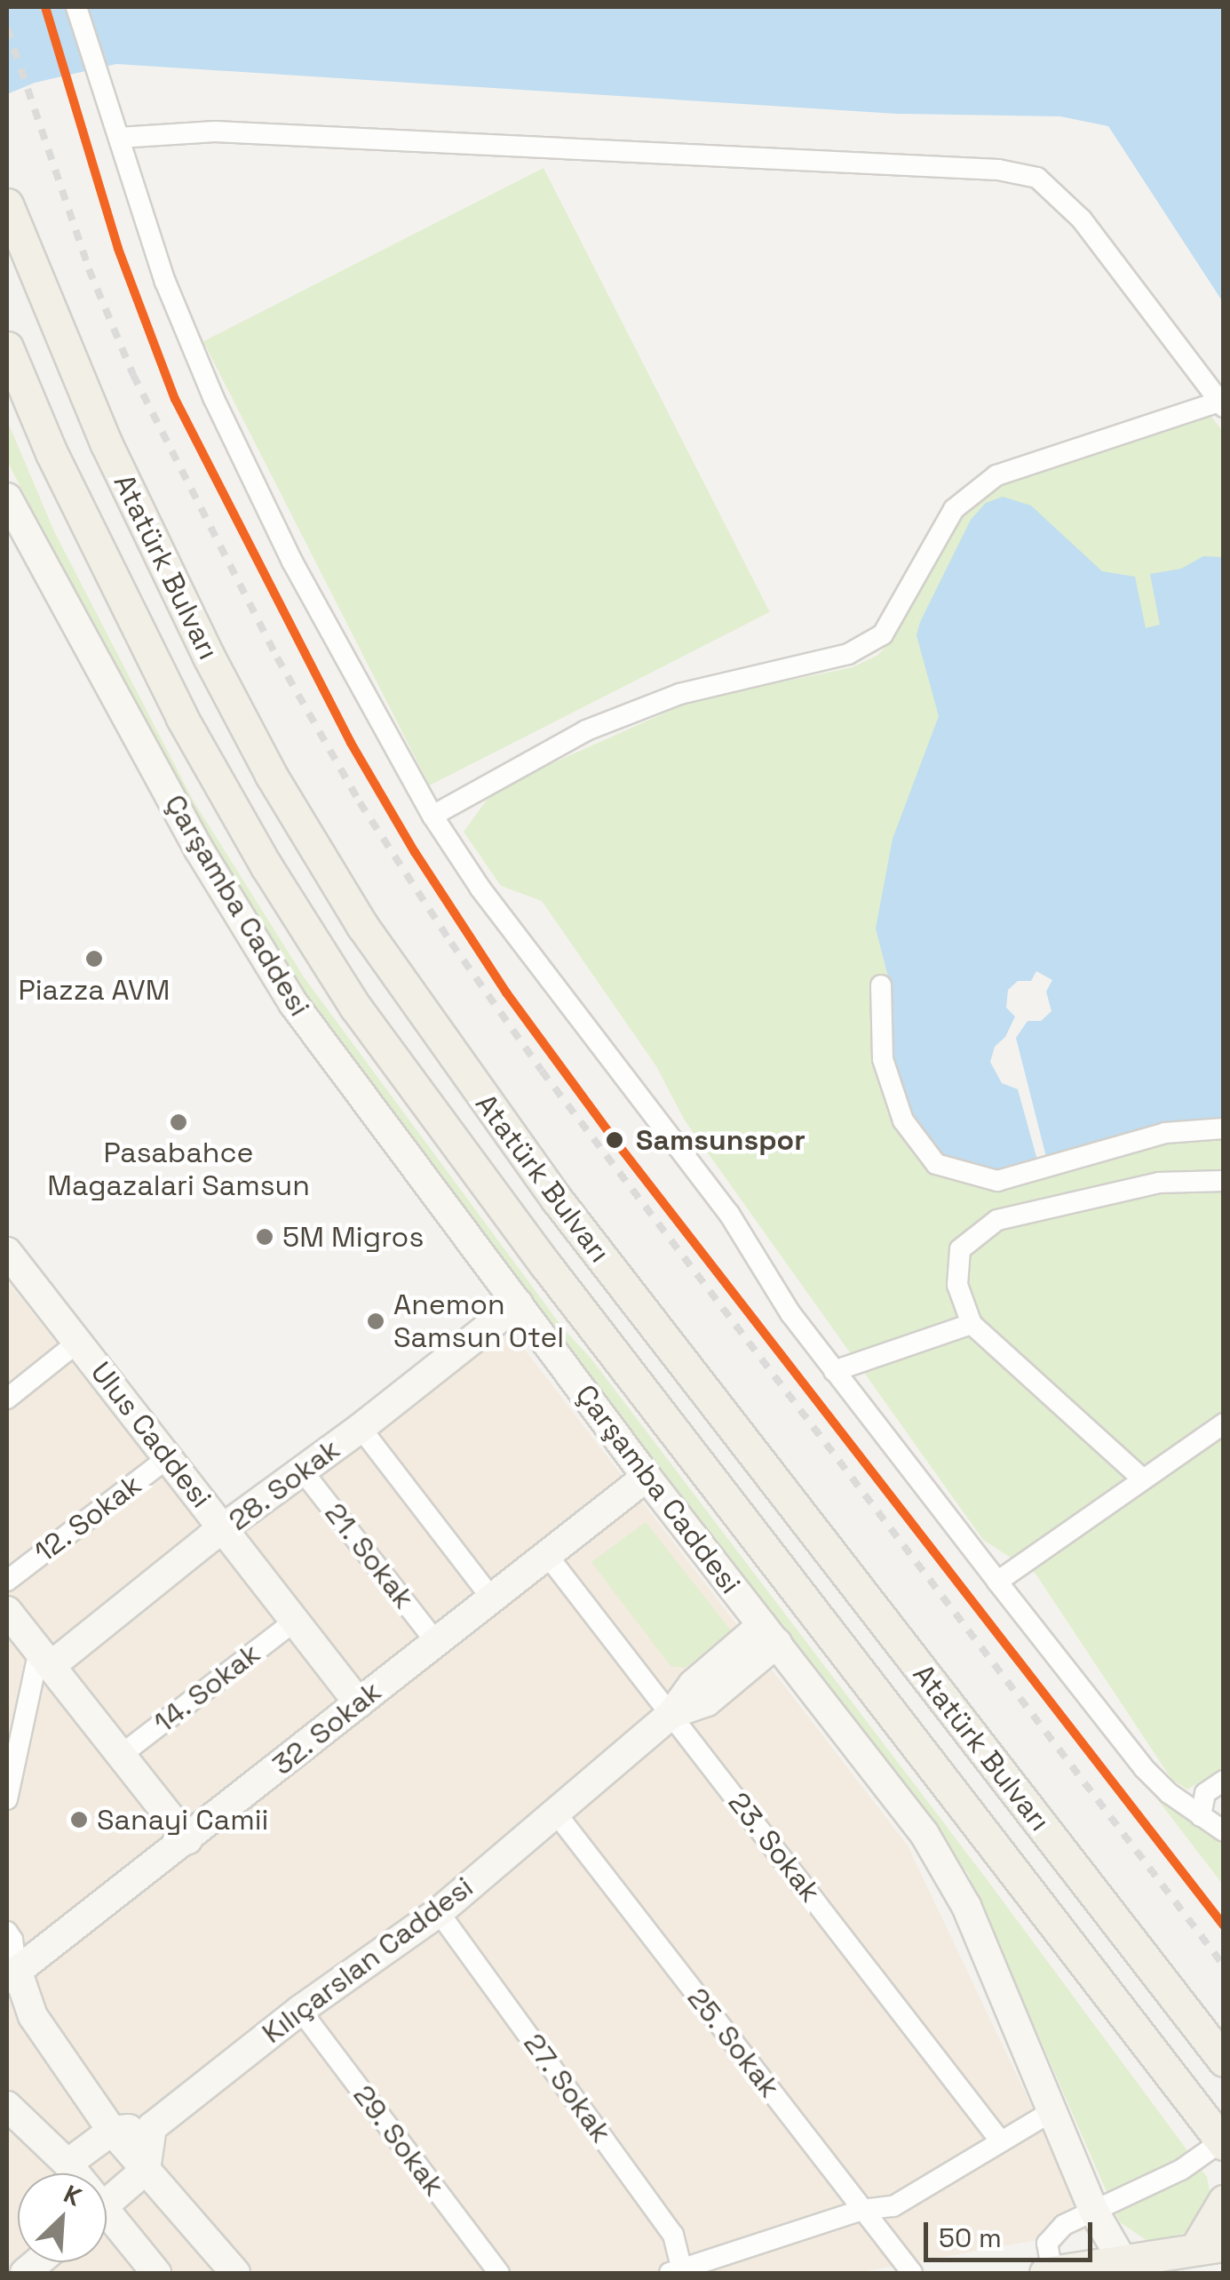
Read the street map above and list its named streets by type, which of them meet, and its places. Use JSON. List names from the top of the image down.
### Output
{
  "streets": {
    "main road": ["Atatürk Bulvarı"],
    "street": [
      "Çarşamba Caddesi",
      "Ulus Caddesi",
      "28. Sokak",
      "12. Sokak",
      "21. Sokak",
      "14. Sokak",
      "32. Sokak",
      "23. Sokak",
      "Kılıçarslan Caddesi",
      "25. Sokak",
      "27. Sokak",
      "29. Sokak"
    ]
  },
  "crossings": [
    ["Çarşamba Caddesi", "28. Sokak"],
    ["Çarşamba Caddesi", "32. Sokak"],
    ["Çarşamba Caddesi", "Kılıçarslan Caddesi"],
    ["Ulus Caddesi", "28. Sokak"],
    ["Ulus Caddesi", "12. Sokak"],
    ["Ulus Caddesi", "14. Sokak"],
    ["Ulus Caddesi", "32. Sokak"],
    ["28. Sokak", "21. Sokak"],
    ["21. Sokak", "32. Sokak"],
    ["32. Sokak", "23. Sokak"],
    ["23. Sokak", "Kılıçarslan Caddesi"],
    ["Kılıçarslan Caddesi", "25. Sokak"],
    ["Kılıçarslan Caddesi", "27. Sokak"],
    ["Kılıçarslan Caddesi", "29. Sokak"]
  ],
  "places": [
    "Piazza AVM",
    "Pasabahce Magazalari Samsun",
    "Samsunspor",
    "5M Migros",
    "Anemon Samsun Otel",
    "Sanayi Camii"
  ],
  "scale_bar": "50 m",
  "north": "top right"
}
